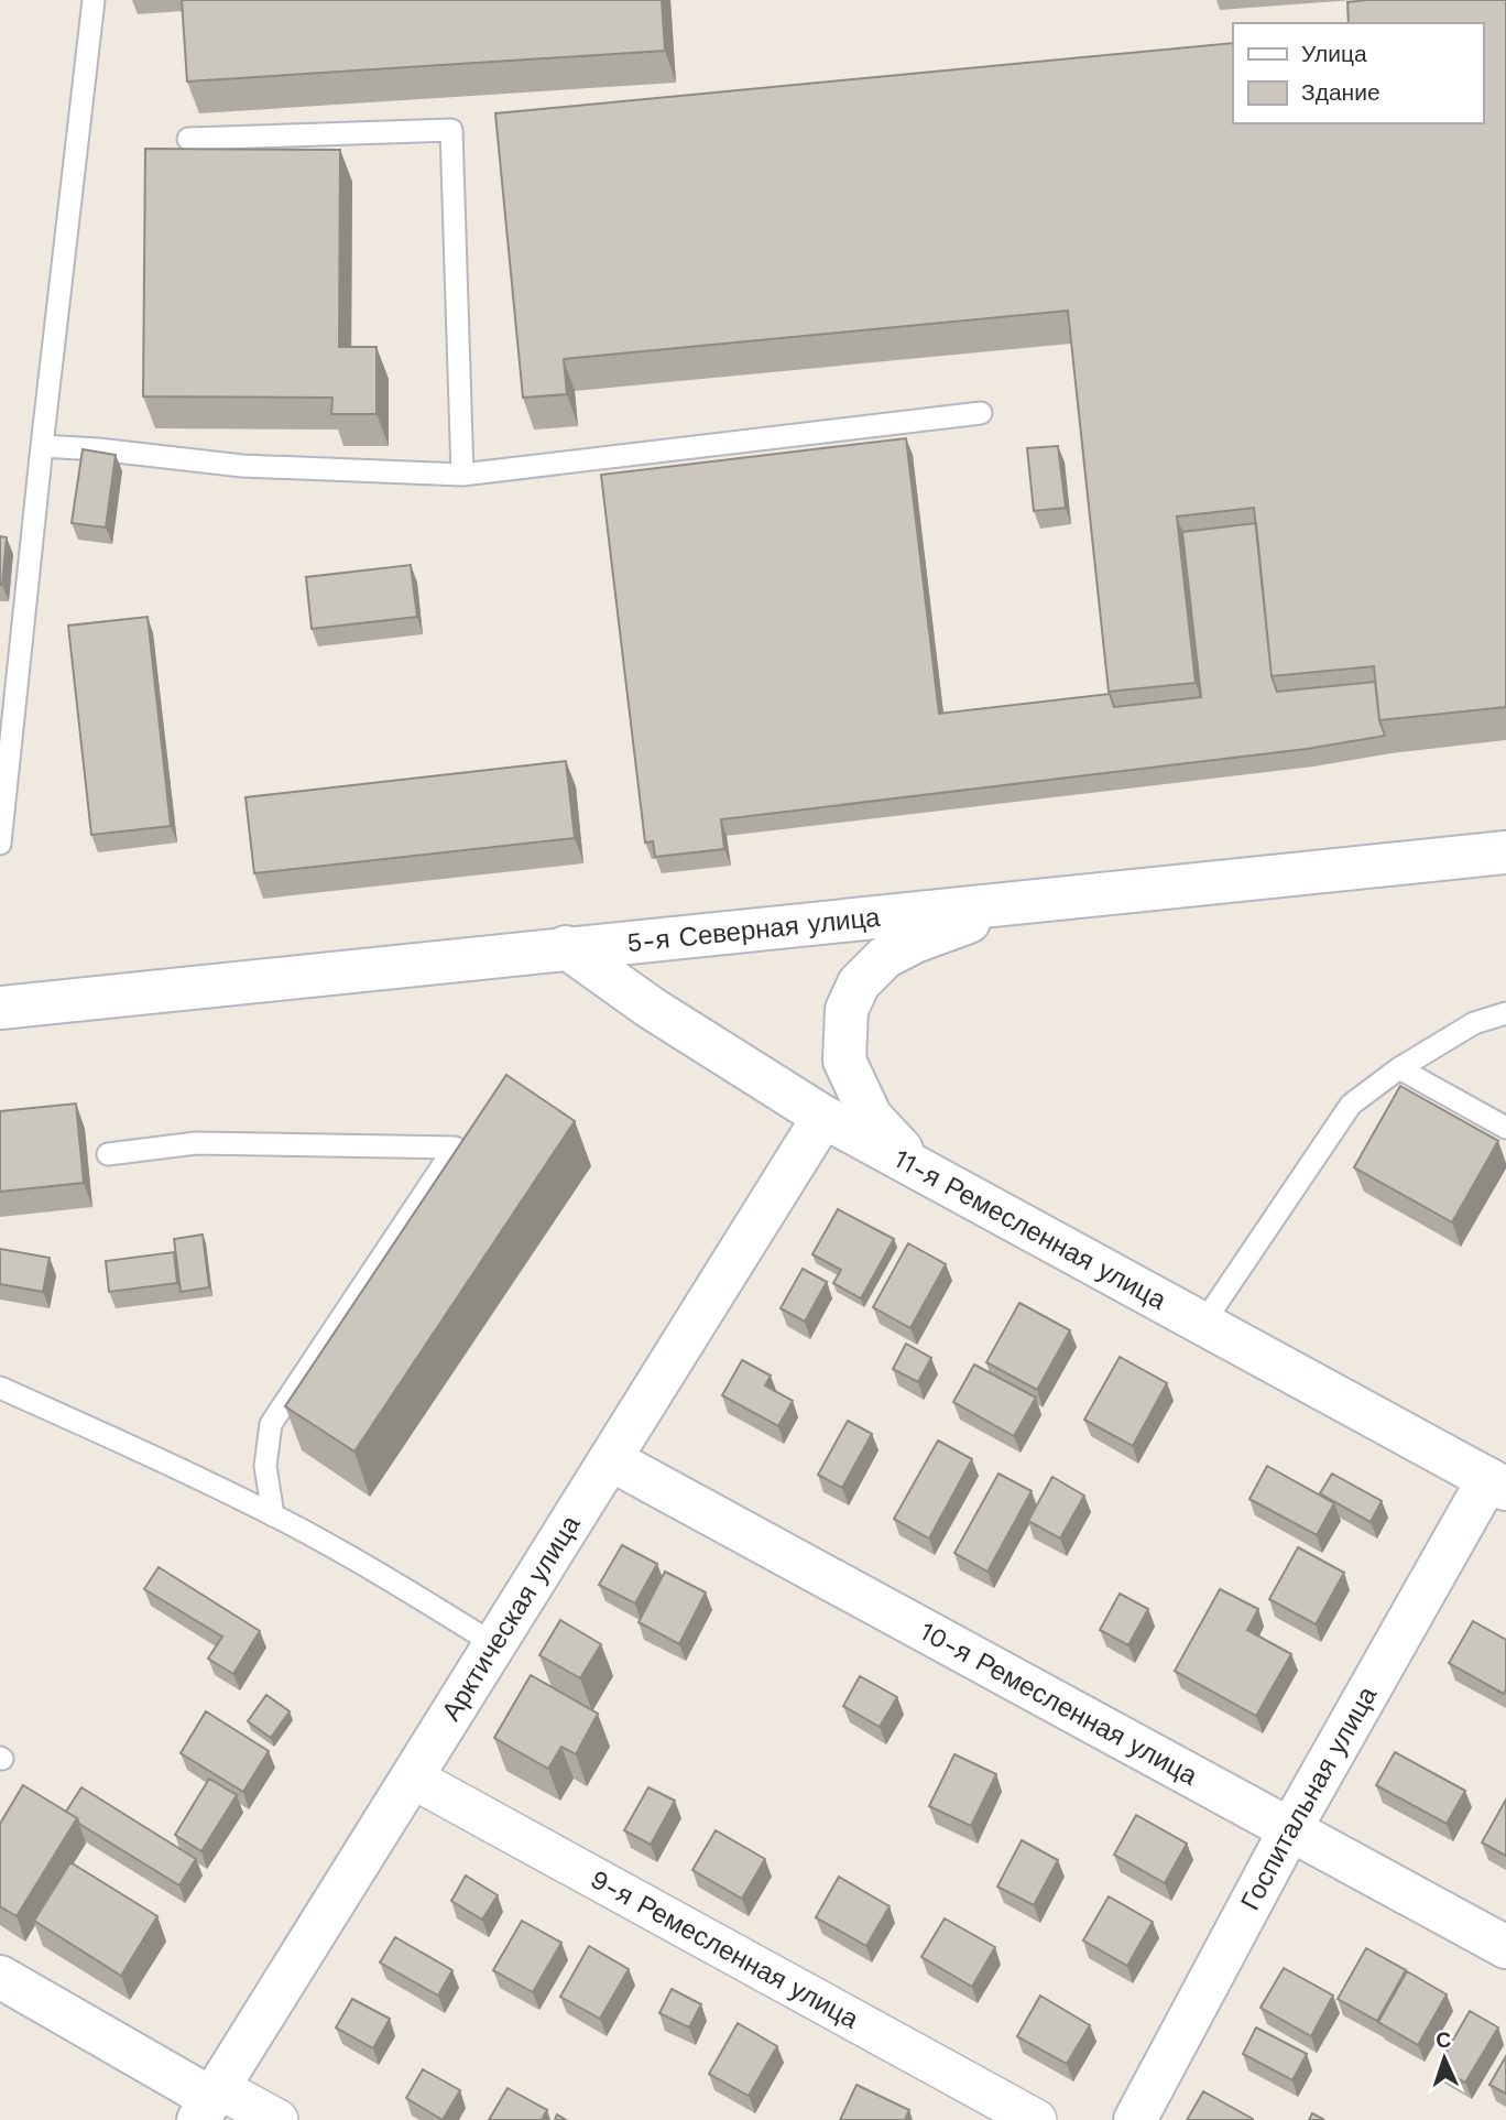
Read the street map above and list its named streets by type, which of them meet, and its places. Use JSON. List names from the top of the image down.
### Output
{
  "streets": {
    "main road": [
      "5-я Северная улица",
      "11-я Ремесленная улица",
      "Арктическая улица",
      "10-я Ремесленная улица",
      "Госпитальная улица"
    ],
    "street": ["9-я Ремесленная улица"]
  },
  "crossings": [
    ["5-я Северная улица", "11-я Ремесленная улица"],
    ["11-я Ремесленная улица", "Арктическая улица"],
    ["11-я Ремесленная улица", "Госпитальная улица"],
    ["Арктическая улица", "10-я Ремесленная улица"],
    ["Арктическая улица", "9-я Ремесленная улица"],
    ["10-я Ремесленная улица", "Госпитальная улица"]
  ],
  "legend": ["Улица", "Здание"],
  "north": "top"
}
